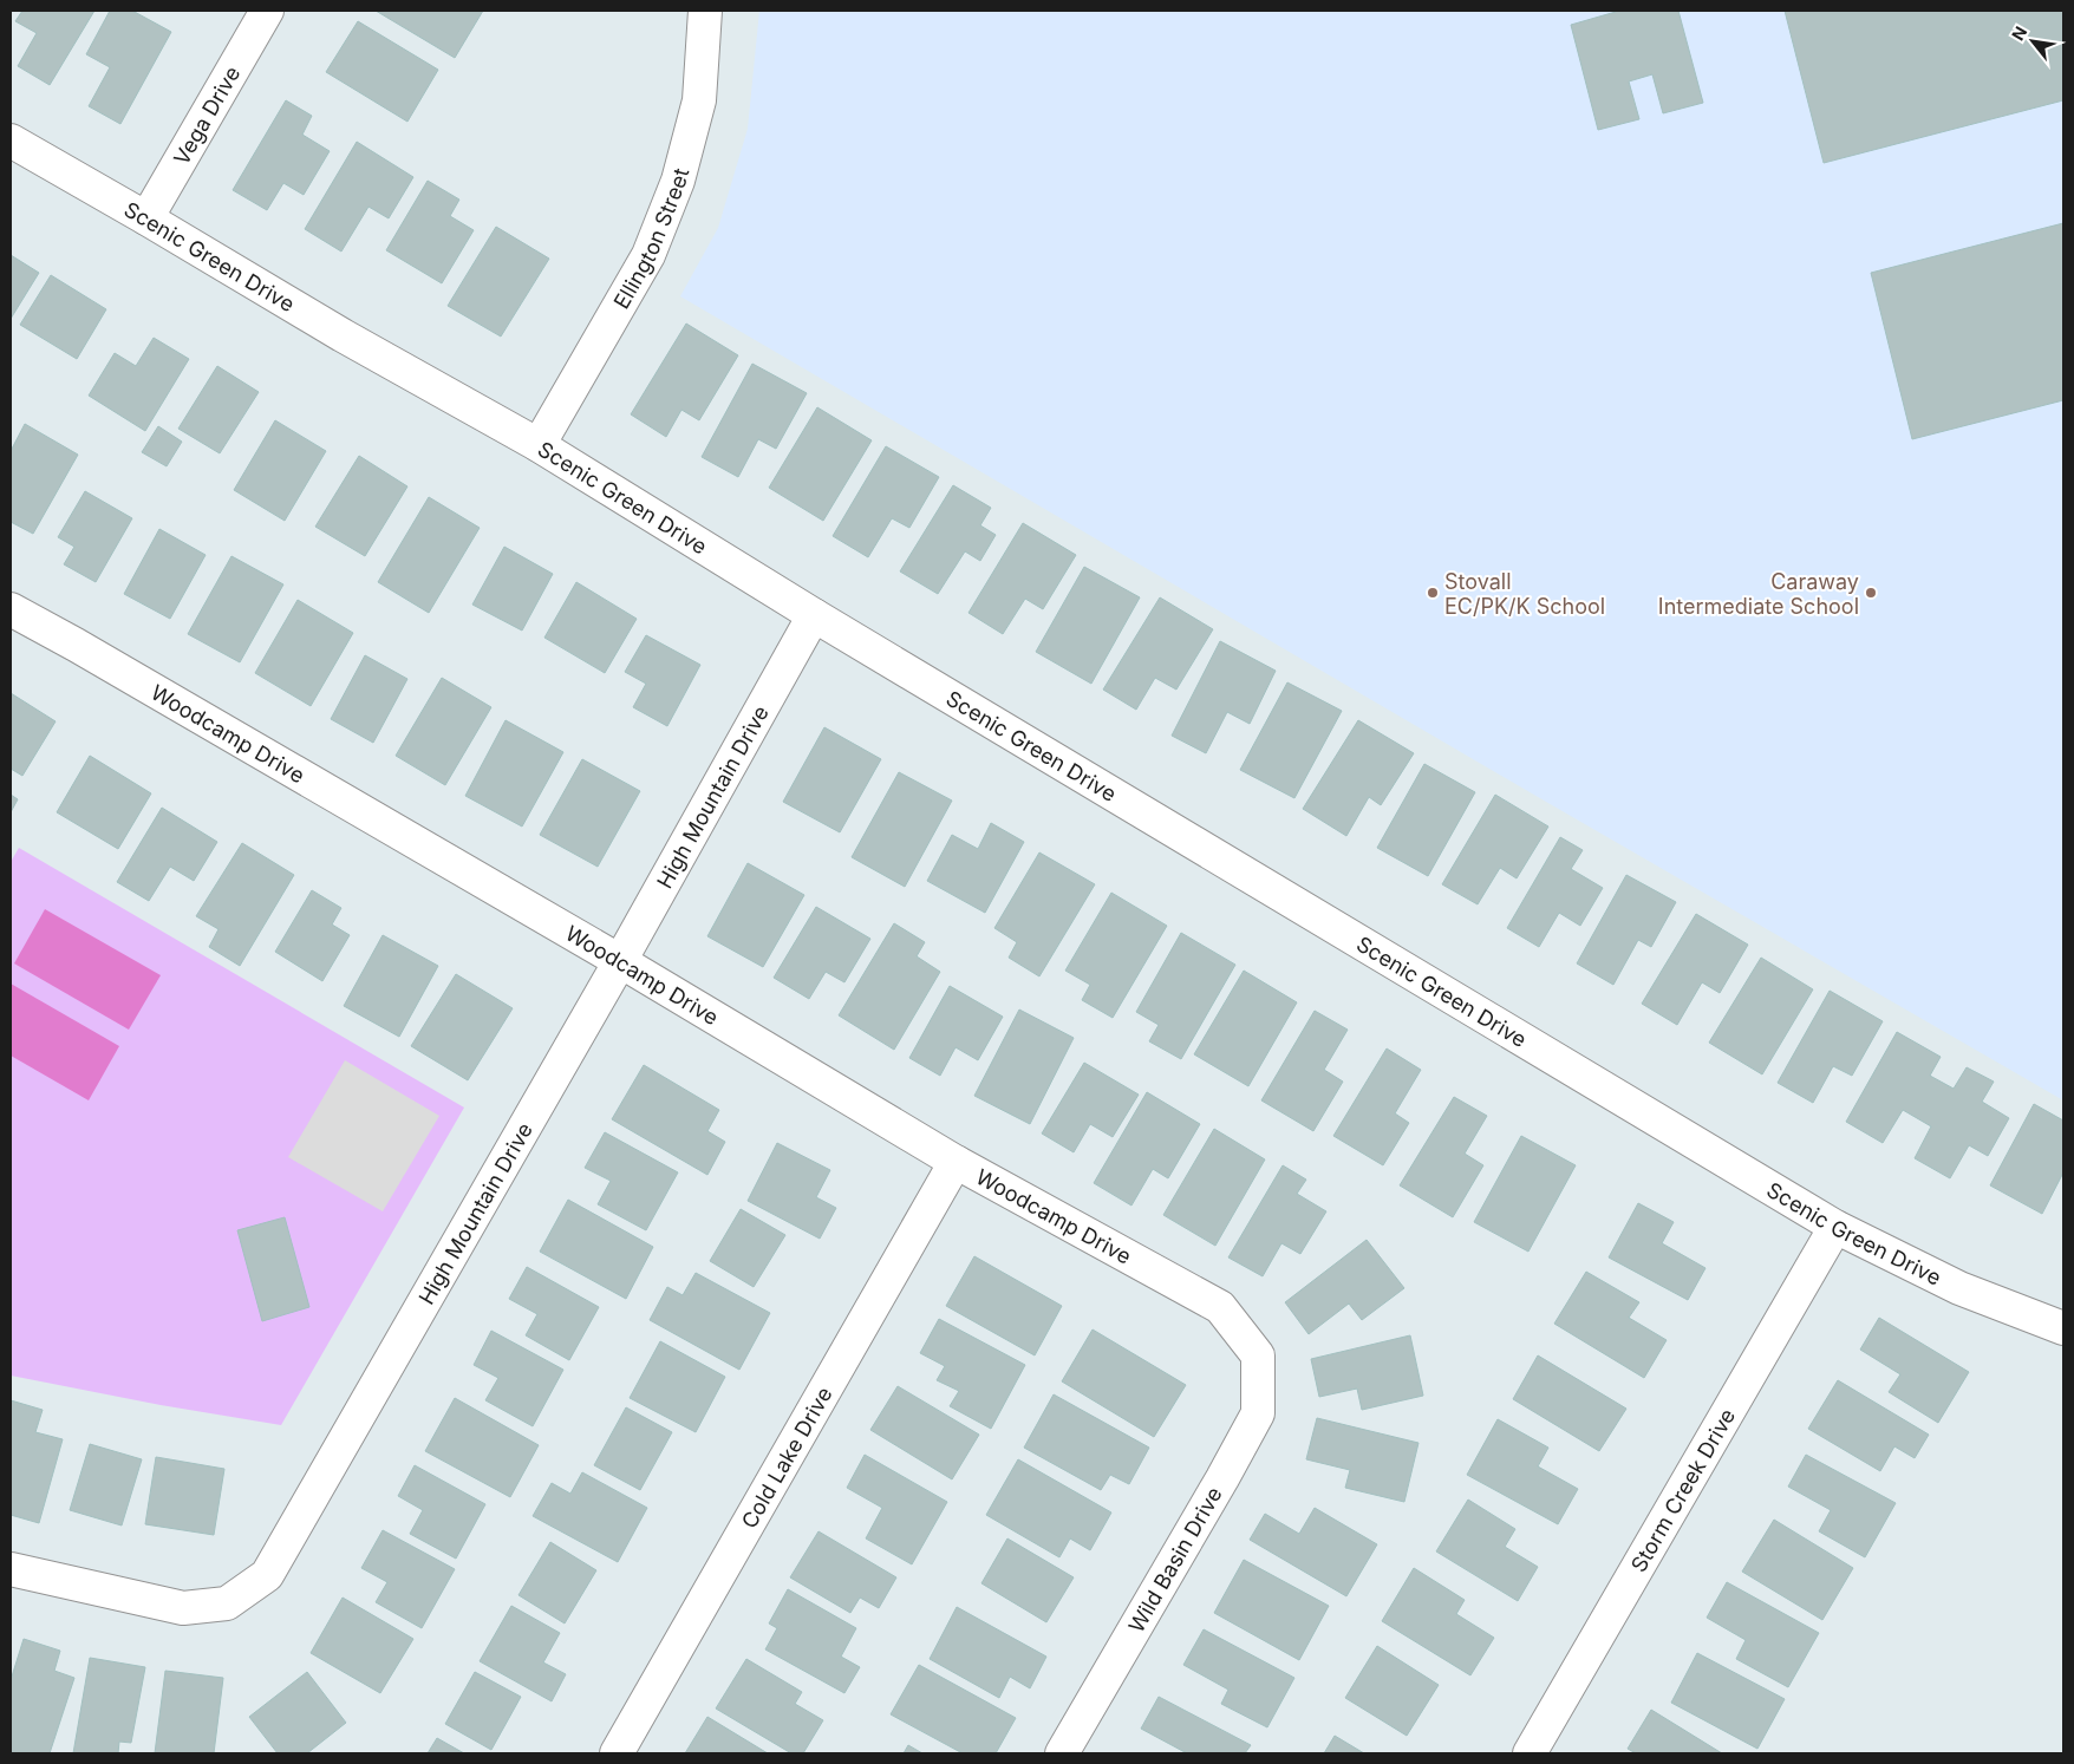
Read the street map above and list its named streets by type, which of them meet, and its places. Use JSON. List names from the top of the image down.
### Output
{
  "streets": {
    "street": [
      "Vega Drive",
      "Ellington Street",
      "Scenic Green Drive",
      "Woodcamp Drive",
      "High Mountain Drive",
      "Cold Lake Drive",
      "Storm Creek Drive",
      "Wild Basin Drive"
    ]
  },
  "crossings": [
    ["Vega Drive", "Scenic Green Drive"],
    ["Ellington Street", "Scenic Green Drive"],
    ["Scenic Green Drive", "High Mountain Drive"],
    ["Scenic Green Drive", "Storm Creek Drive"],
    ["Woodcamp Drive", "High Mountain Drive"],
    ["Woodcamp Drive", "Cold Lake Drive"],
    ["Woodcamp Drive", "Wild Basin Drive"]
  ],
  "places": ["Stovall EC/PK/K School", "Caraway Intermediate School"],
  "north": "top left"
}
